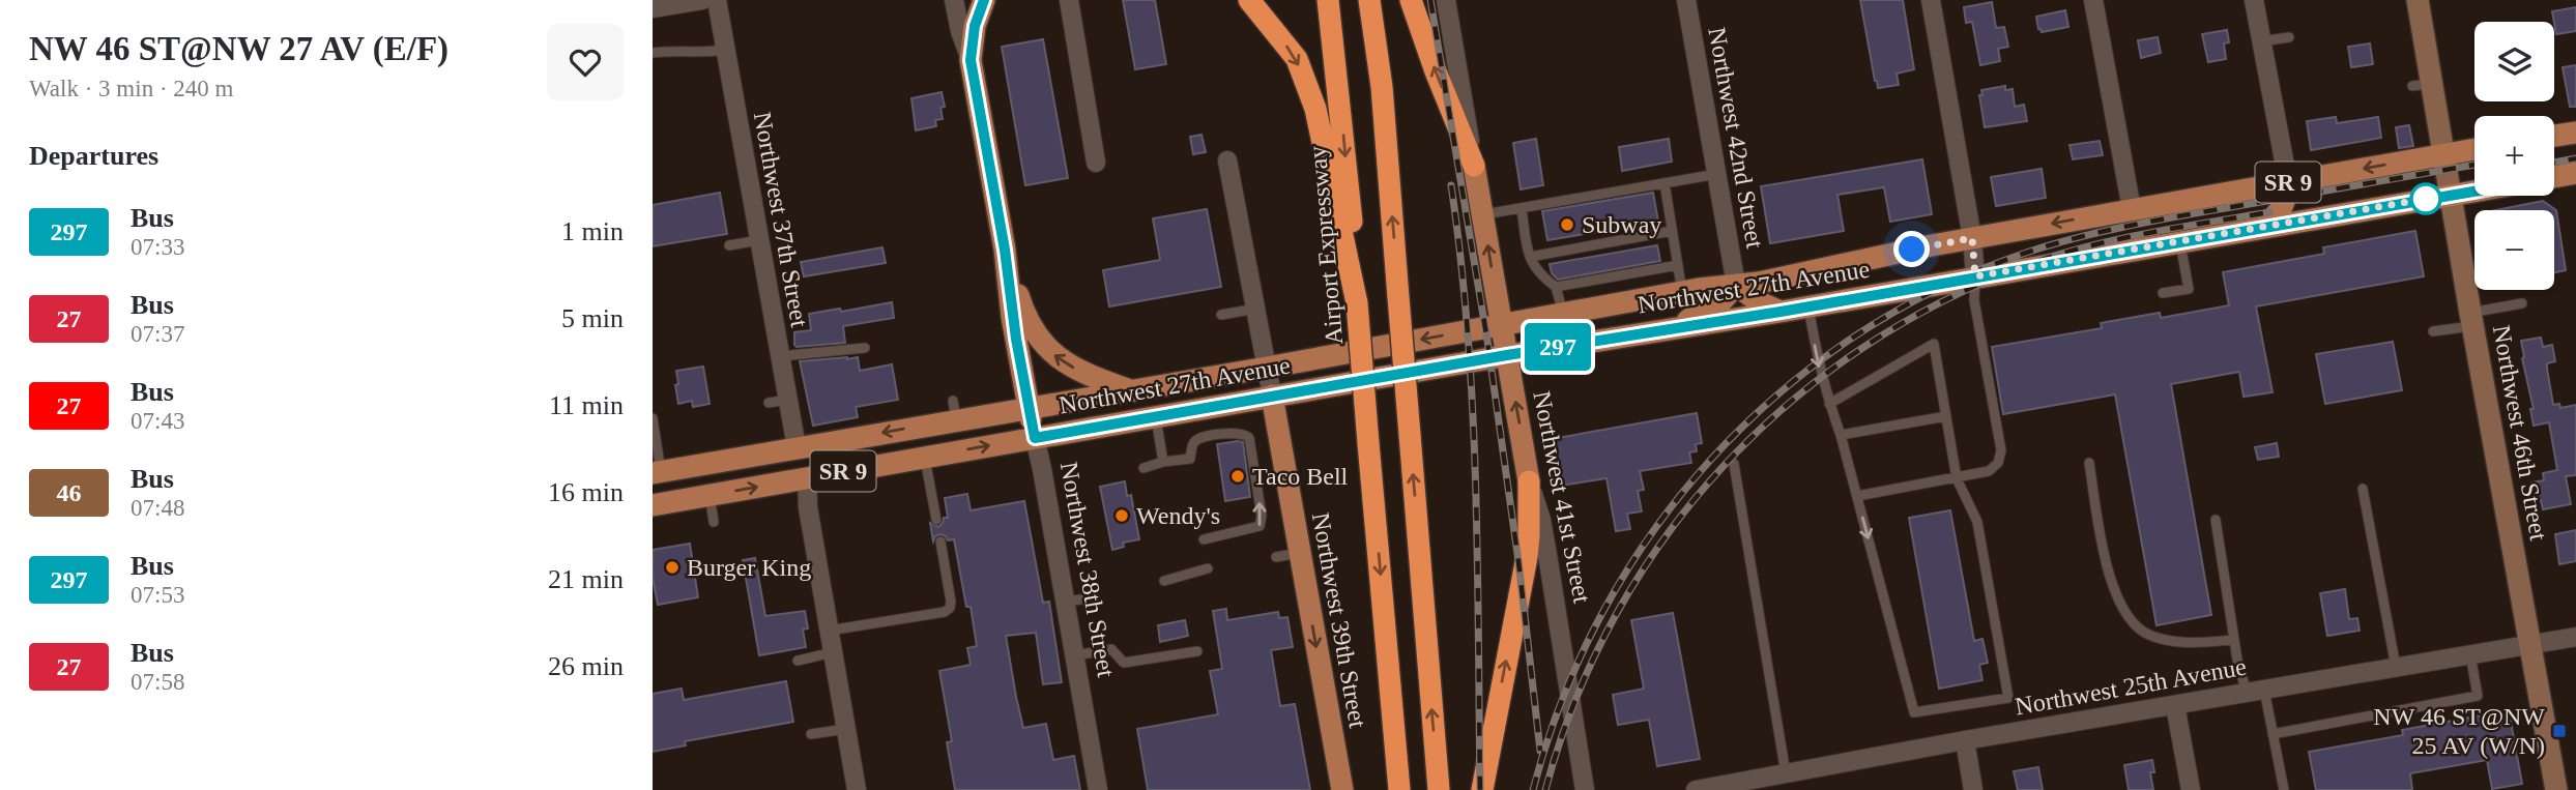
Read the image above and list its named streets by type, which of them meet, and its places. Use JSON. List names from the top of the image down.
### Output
{
  "streets": {
    "highway": ["Airport Expressway"],
    "main road": [
      "SR 9",
      "Northwest 27th Avenue",
      "Northwest 41st Street",
      "Northwest 38th Street",
      "Northwest 39th Street"
    ],
    "street": [
      "Northwest 42nd Street",
      "Northwest 37th Street",
      "Northwest 46th Street",
      "Northwest 25th Avenue"
    ]
  },
  "crossings": [
    ["Northwest 42nd Street", "Northwest 27th Avenue"],
    ["Northwest 37th Street", "Northwest 27th Avenue"],
    ["Northwest 27th Avenue", "Northwest 46th Street"],
    ["Northwest 27th Avenue", "Northwest 41st Street"],
    ["Northwest 27th Avenue", "Northwest 38th Street"],
    ["Northwest 27th Avenue", "Northwest 39th Street"],
    ["Northwest 46th Street", "Northwest 25th Avenue"]
  ],
  "one_way": ["Northwest 39th Street"],
  "places": {
    "other": [
      "Subway",
      "Taco Bell",
      "Wendy's",
      "Burger King"
    ],
    "transit": ["NW 46 ST@NW 25 AV (W/N)"]
  },
  "lines": ["bus line 297"],
  "page": {
    "heading": [
      ["NW 46 ST@NW 27 AV (E/F)", "Walk · 3 min · 240 m"],
      "Departures"
    ],
    "on_map": "297",
    "map_buttons": ["+", "−"],
    "list": [
      {
        "mark": "297",
        "name": "Bus",
        "note": "07:33",
        "value": "1 min"
      },
      {
        "mark": "27",
        "name": "Bus",
        "note": "07:37",
        "value": "5 min"
      },
      {
        "mark": "27",
        "name": "Bus",
        "note": "07:43",
        "value": "11 min"
      },
      {
        "mark": "46",
        "name": "Bus",
        "note": "07:48",
        "value": "16 min"
      },
      {
        "mark": "297",
        "name": "Bus",
        "note": "07:53",
        "value": "21 min"
      },
      {
        "mark": "27",
        "name": "Bus",
        "note": "07:58",
        "value": "26 min"
      }
    ]
  }
}
